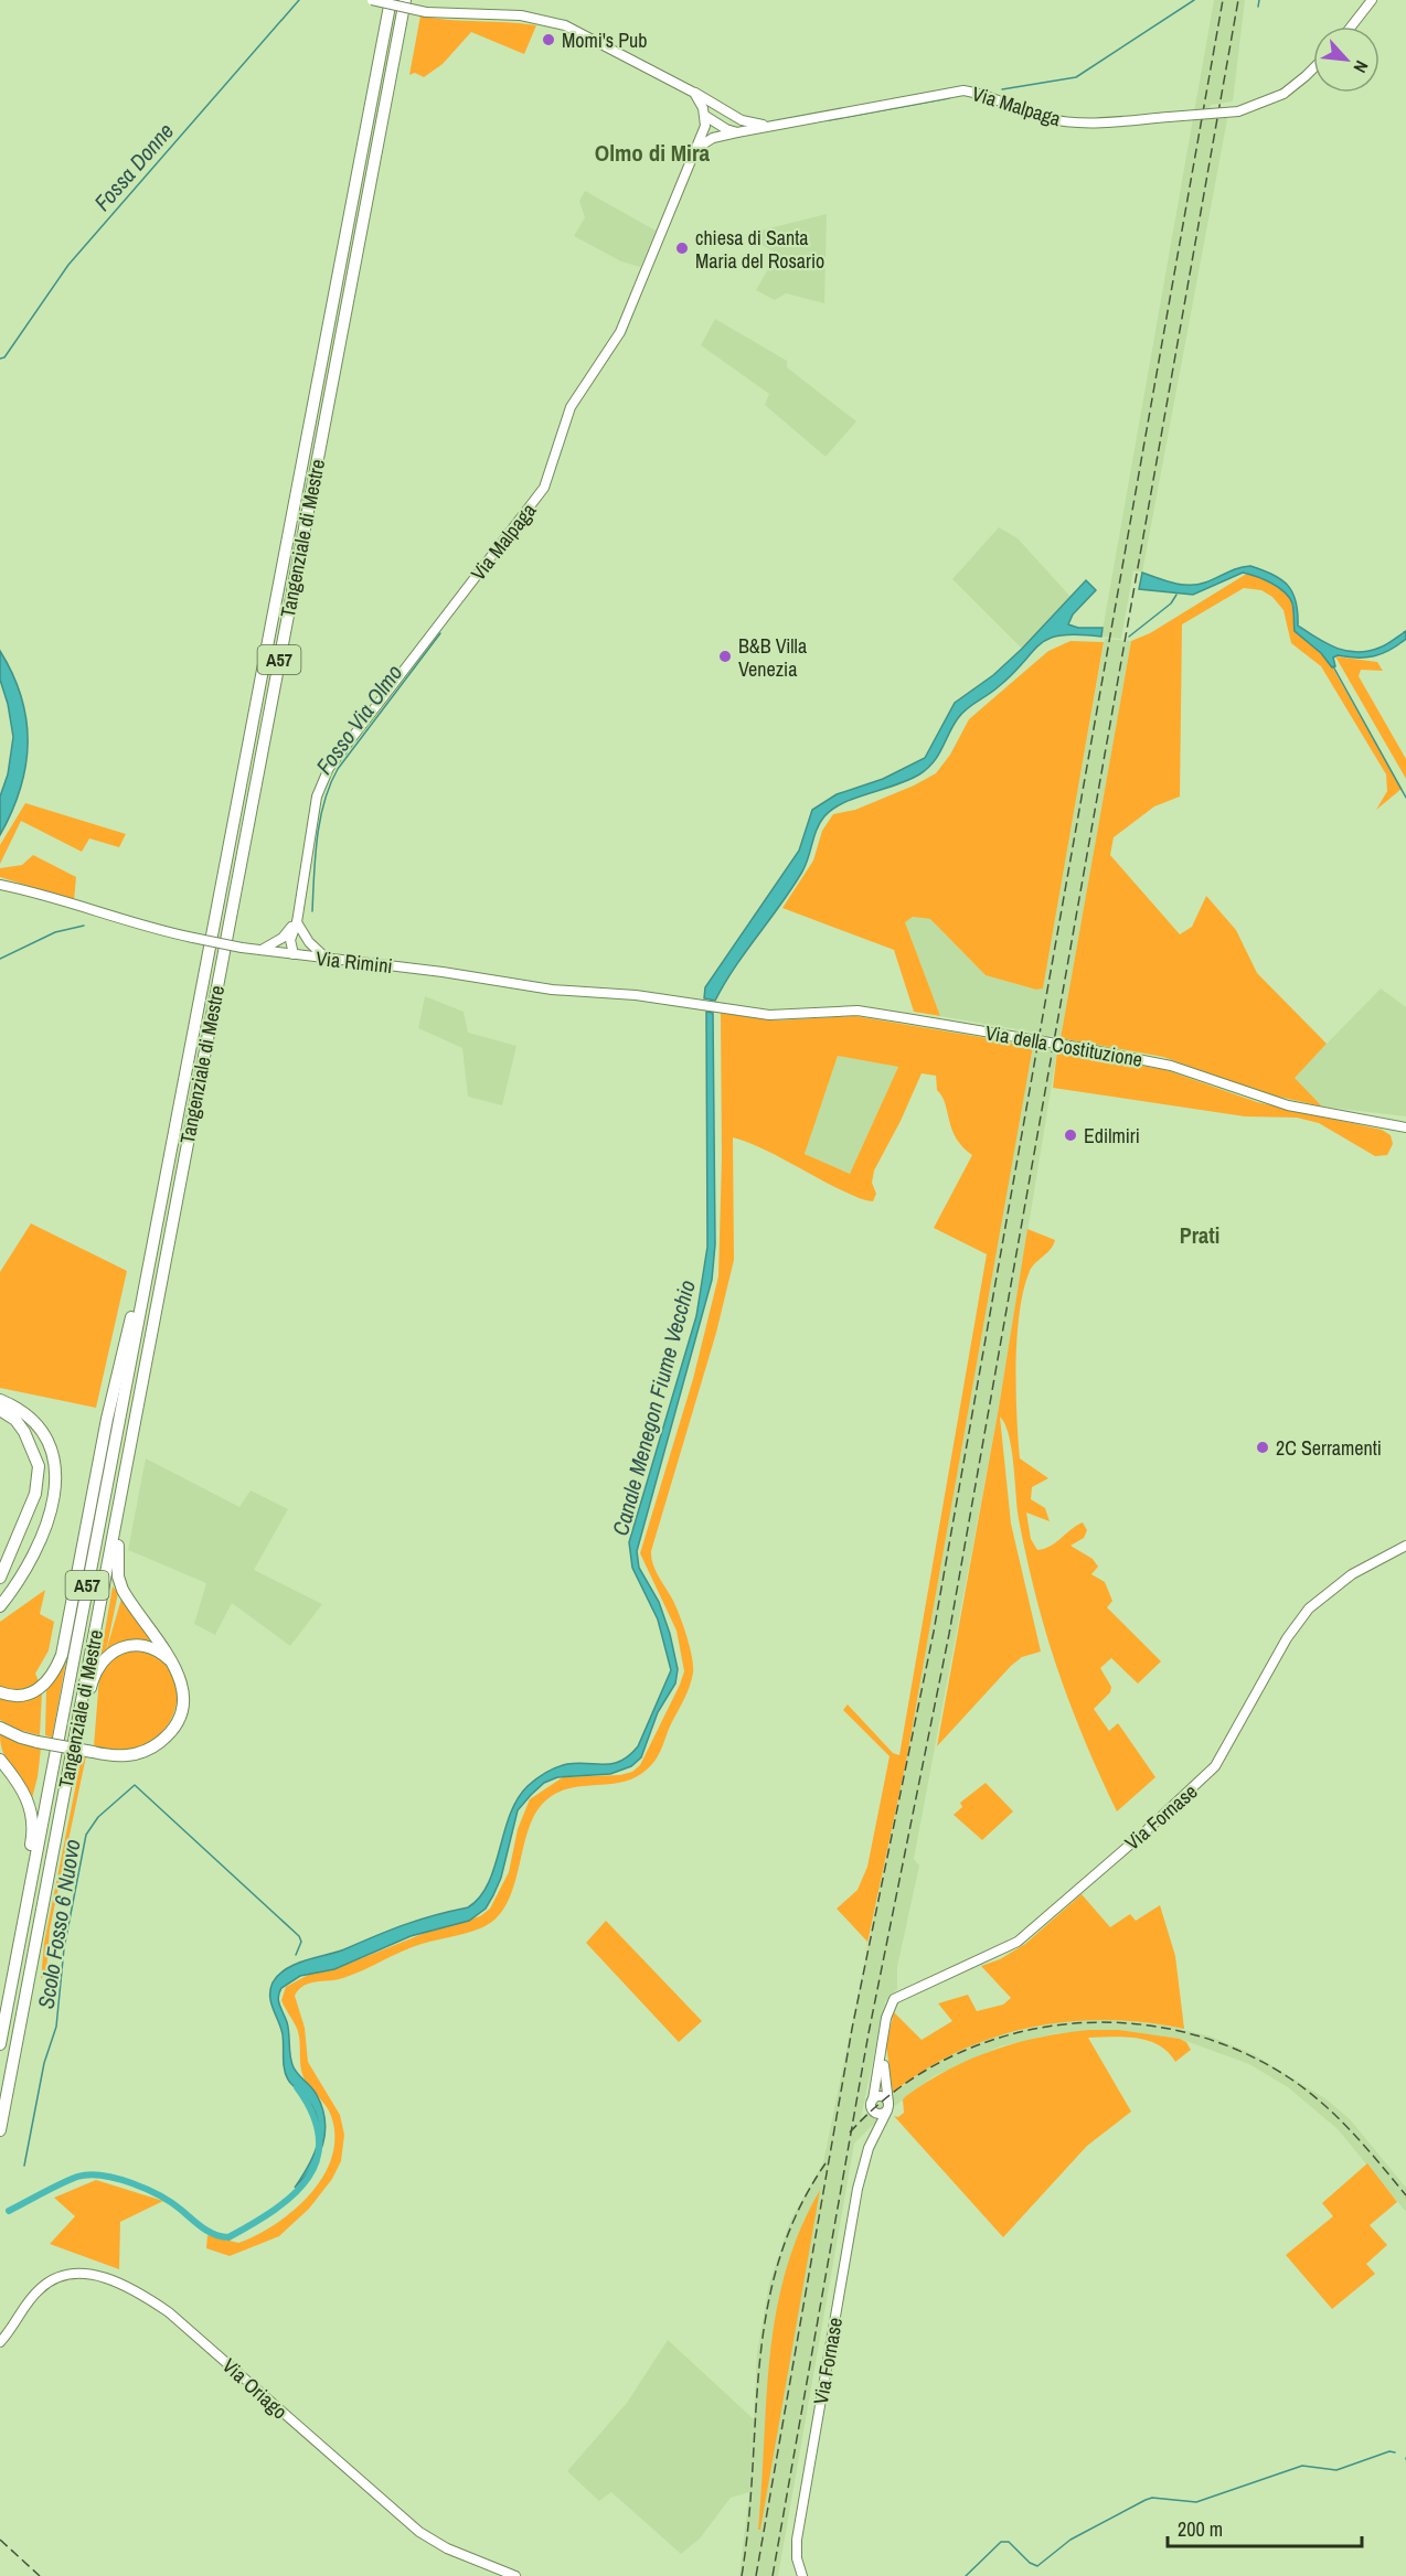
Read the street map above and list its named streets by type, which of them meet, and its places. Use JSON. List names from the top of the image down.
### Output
{
  "streets": {
    "highway": ["Tangenziale di Mestre", "A57"],
    "street": [
      "Via Malpaga",
      "Via Rimini",
      "Via della Costituzione",
      "Via Fornase",
      "Via Oriago"
    ]
  },
  "crossings": [
    ["Via Malpaga", "Via Rimini"],
    ["Tangenziale di Mestre", "A57"],
    ["Via Rimini", "Via della Costituzione"]
  ],
  "districts": ["Olmo di Mira", "Prati"],
  "water": [
    "Fossa Donne",
    "Fosso Via Olmo",
    "Canale Menegon Fiume Vecchio",
    "Scolo Fosso 6 Nuovo"
  ],
  "places": [
    "Momi's Pub",
    "chiesa di Santa Maria del Rosario",
    "B&B Villa Venezia",
    "Edilmiri",
    "2C Serramenti"
  ],
  "scale_bar": "200 m",
  "north": "bottom right"
}
